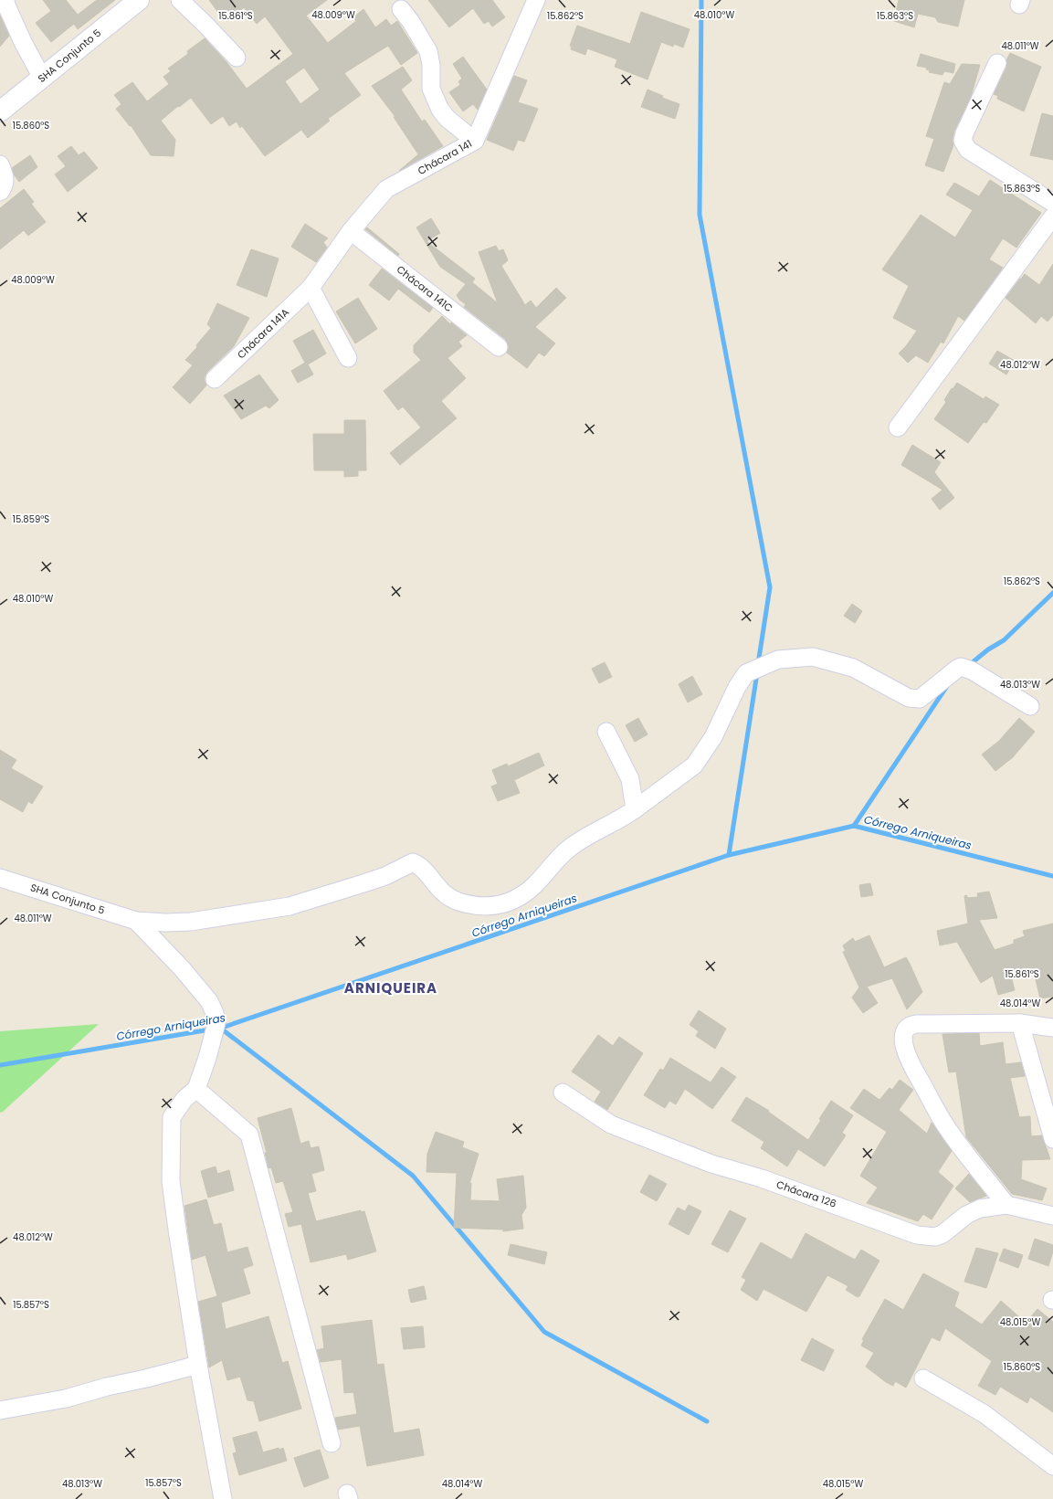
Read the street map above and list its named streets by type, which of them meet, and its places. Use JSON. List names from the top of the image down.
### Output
{
  "streets": {
    "street": [
      "SHA Conjunto 5",
      "Chácara 141",
      "Chácara 141C",
      "Chácara 141A",
      "Chácara 126"
    ]
  },
  "crossings": [
    ["Chácara 141", "Chácara 141C"],
    ["Chácara 141", "Chácara 141A"],
    ["Chácara 141C", "Chácara 141A"]
  ],
  "districts": ["ARNIQUEIRA"],
  "water": ["Córrego Arniqueiras"],
  "coordinates": [
    "48.009°W",
    "48.010°W",
    "15.861°S",
    "15.862°S",
    "15.863°S",
    "48.011°W",
    "15.860°S",
    "48.012°W",
    "15.859°S",
    "48.013°W",
    "48.014°W",
    "15.857°S",
    "48.015°W"
  ]
}
